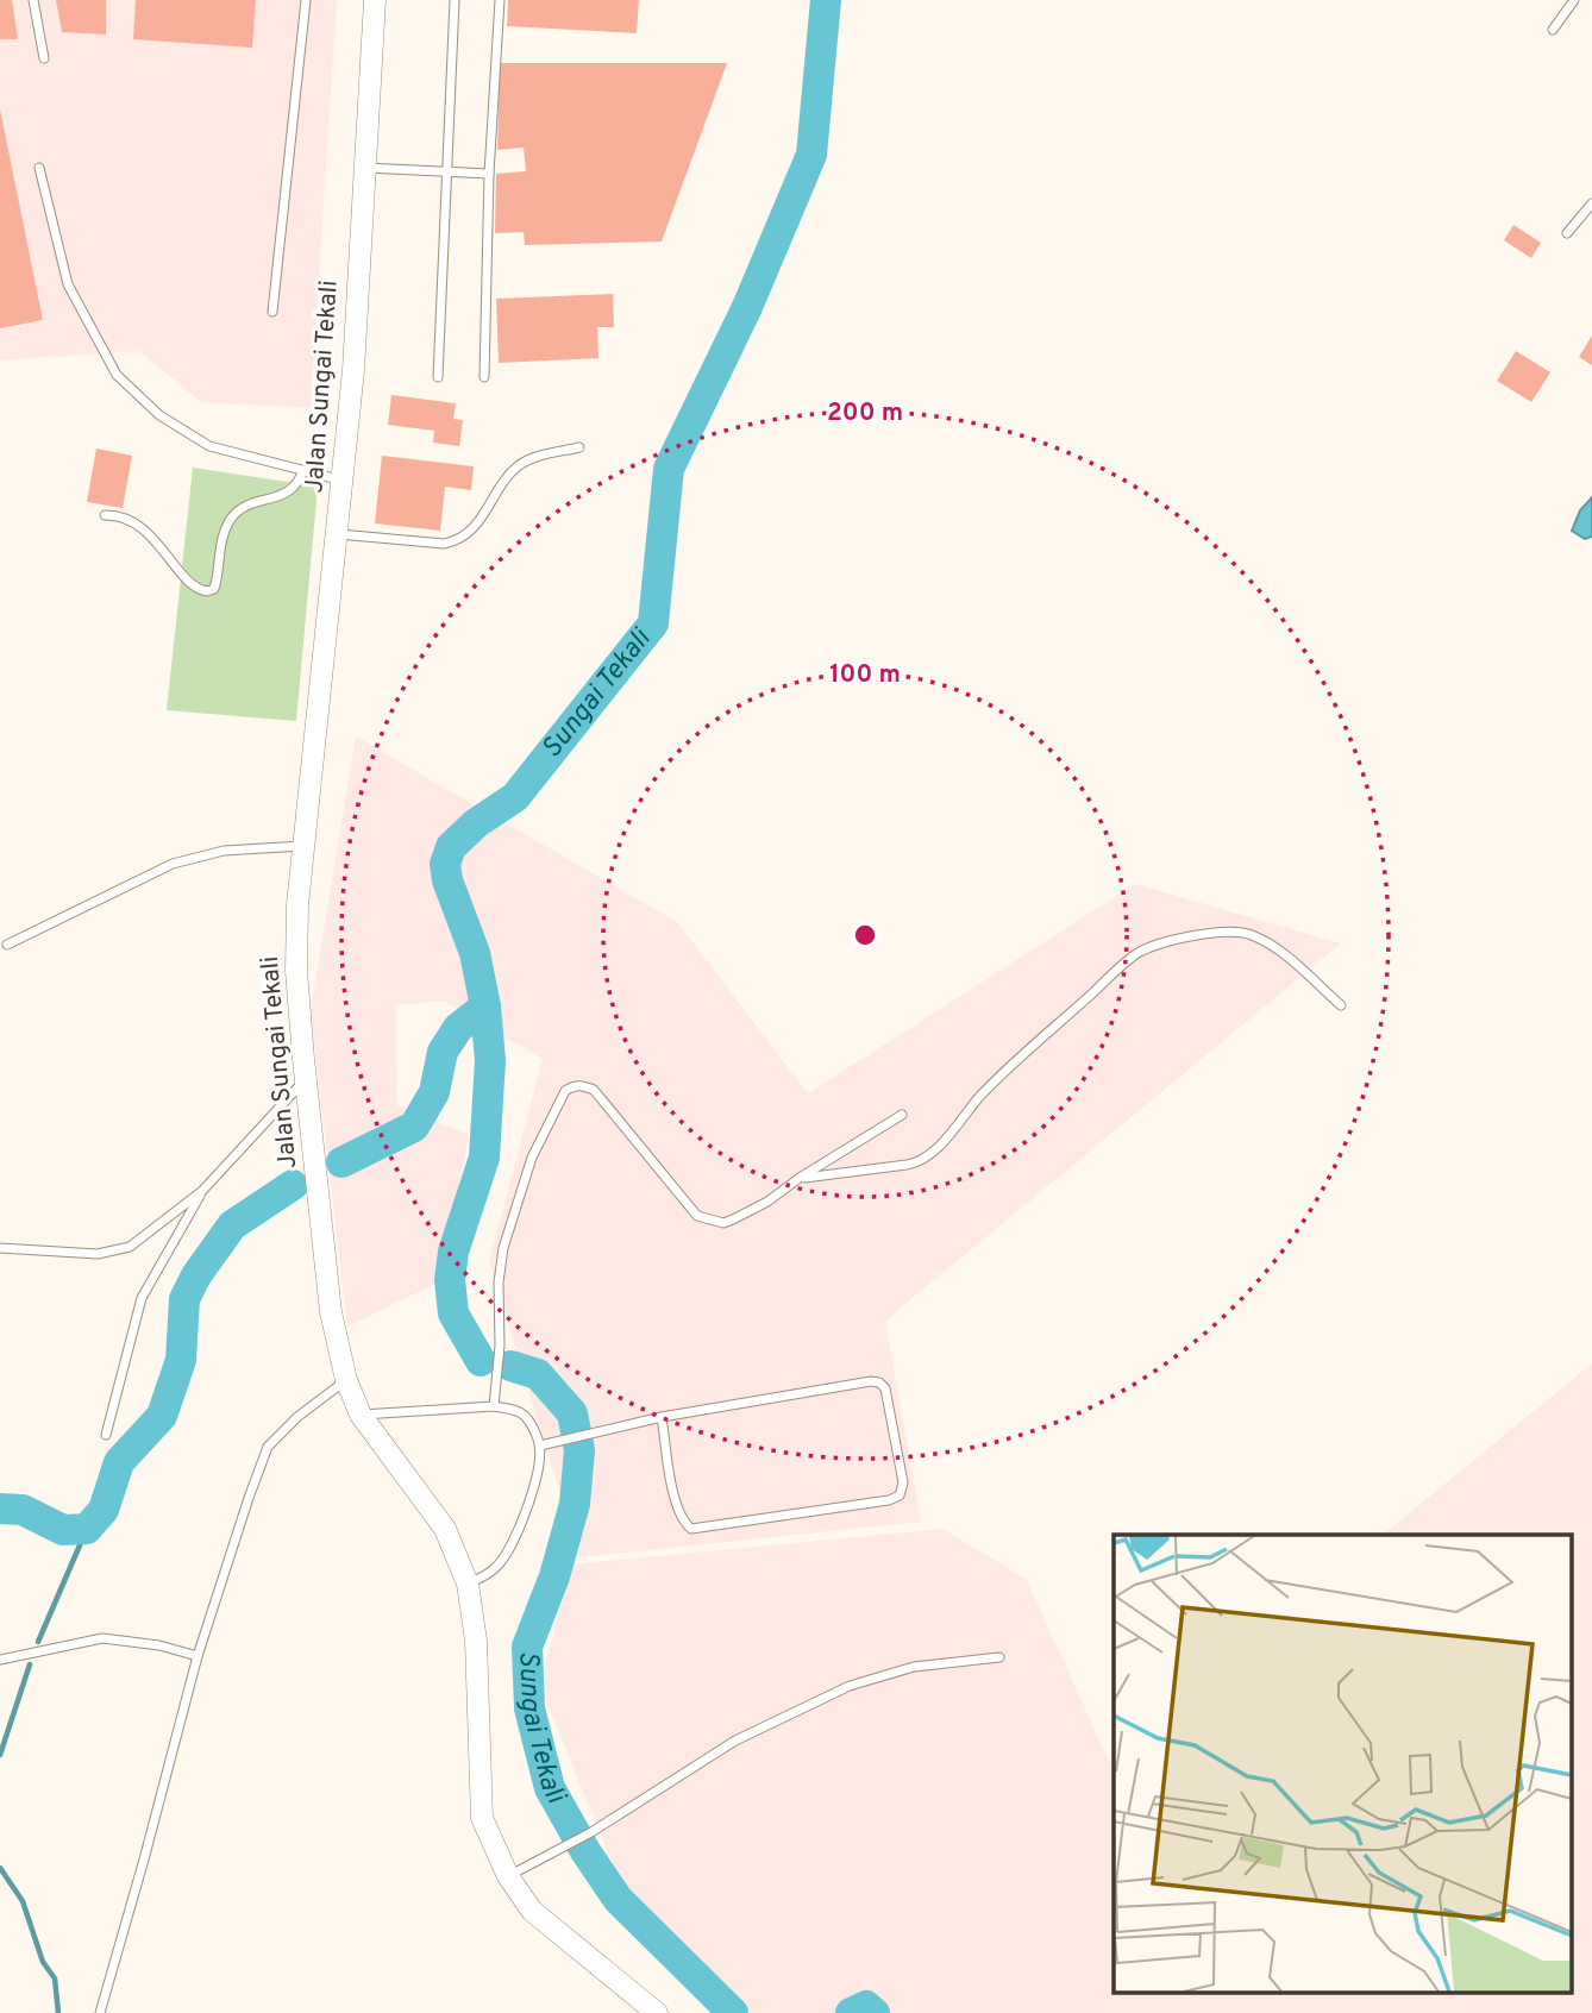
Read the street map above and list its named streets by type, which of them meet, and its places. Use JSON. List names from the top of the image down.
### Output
{
  "streets": {
    "street": ["Jalan Sungai Tekali"]
  },
  "water": ["Sungai Tekali"],
  "rings": ["200 m", "100 m"]
}
